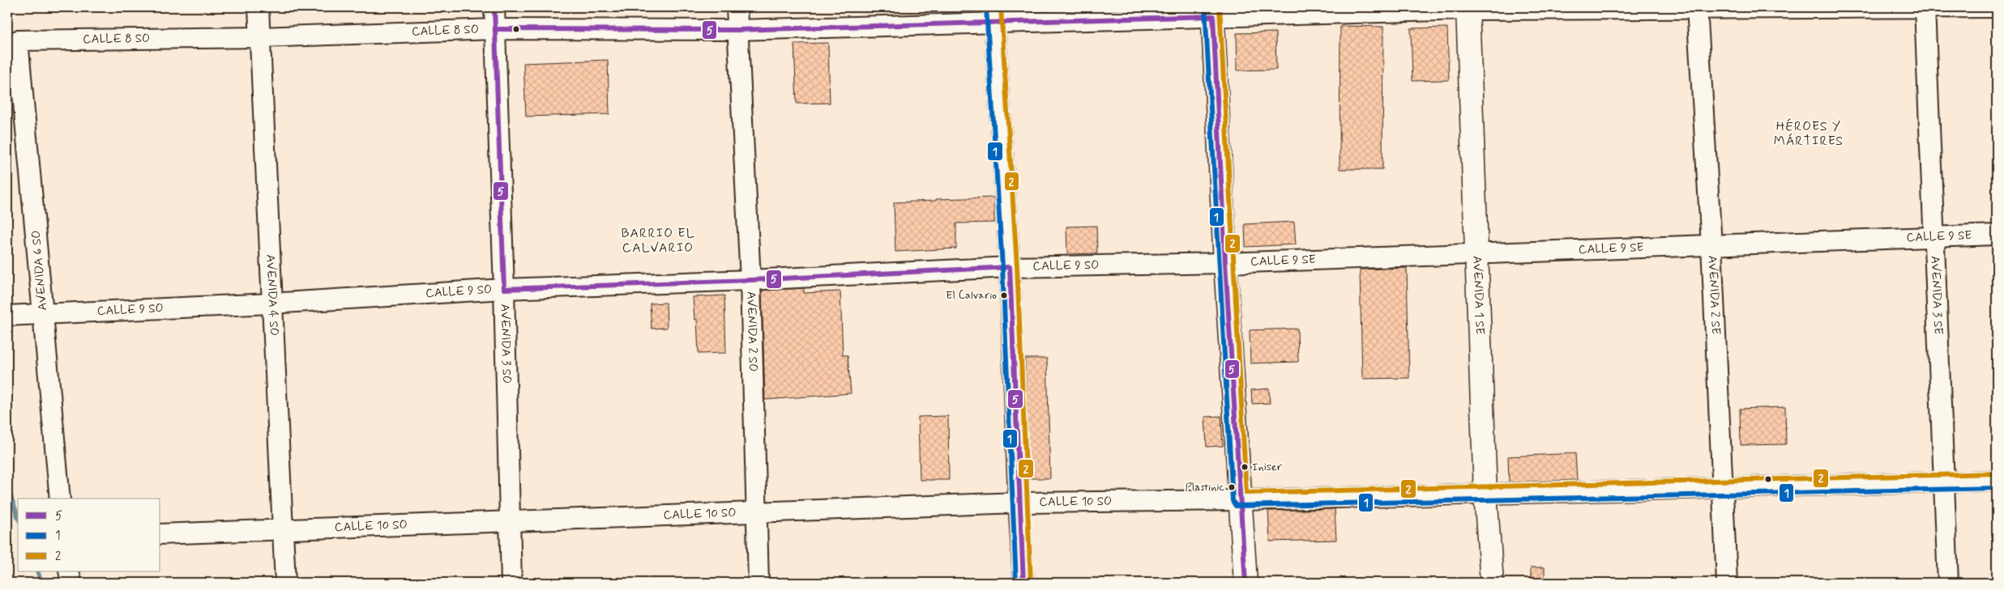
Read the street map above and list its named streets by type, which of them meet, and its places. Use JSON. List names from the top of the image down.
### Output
{
  "streets": {
    "street": [
      "CALLE 8 SO",
      "CALLE 9 SE",
      "CALLE 9 SO",
      "AVENIDA 6 SO",
      "AVENIDA 2 SE",
      "AVENIDA 4 SO",
      "AVENIDA 1 SE",
      "AVENIDA 3 SE",
      "AVENIDA 2 SO",
      "AVENIDA 3 SO",
      "CALLE 10 SO"
    ]
  },
  "crossings": [
    ["CALLE 8 SO", "AVENIDA 6 SO"],
    ["CALLE 8 SO", "AVENIDA 2 SE"],
    ["CALLE 8 SO", "AVENIDA 4 SO"],
    ["CALLE 8 SO", "AVENIDA 1 SE"],
    ["CALLE 8 SO", "AVENIDA 3 SE"],
    ["CALLE 8 SO", "AVENIDA 2 SO"],
    ["CALLE 8 SO", "AVENIDA 3 SO"],
    ["CALLE 9 SE", "CALLE 9 SO"],
    ["CALLE 9 SE", "AVENIDA 2 SE"],
    ["CALLE 9 SE", "AVENIDA 1 SE"],
    ["CALLE 9 SE", "AVENIDA 3 SE"],
    ["CALLE 9 SO", "AVENIDA 6 SO"],
    ["CALLE 9 SO", "AVENIDA 4 SO"],
    ["CALLE 9 SO", "AVENIDA 2 SO"],
    ["CALLE 9 SO", "AVENIDA 3 SO"],
    ["AVENIDA 2 SE", "CALLE 10 SO"],
    ["AVENIDA 4 SO", "CALLE 10 SO"],
    ["AVENIDA 1 SE", "CALLE 10 SO"],
    ["AVENIDA 3 SE", "CALLE 10 SO"],
    ["AVENIDA 2 SO", "CALLE 10 SO"],
    ["AVENIDA 3 SO", "CALLE 10 SO"]
  ],
  "districts": ["HÉROES Y MÁRTIRES", "BARRIO EL CALVARIO"],
  "places": ["El Calvario", "Iniser", "Plastinic"],
  "lines": ["transit line 5", "transit line 1", "transit line 2"],
  "legend": ["5", "1", "2"]
}
